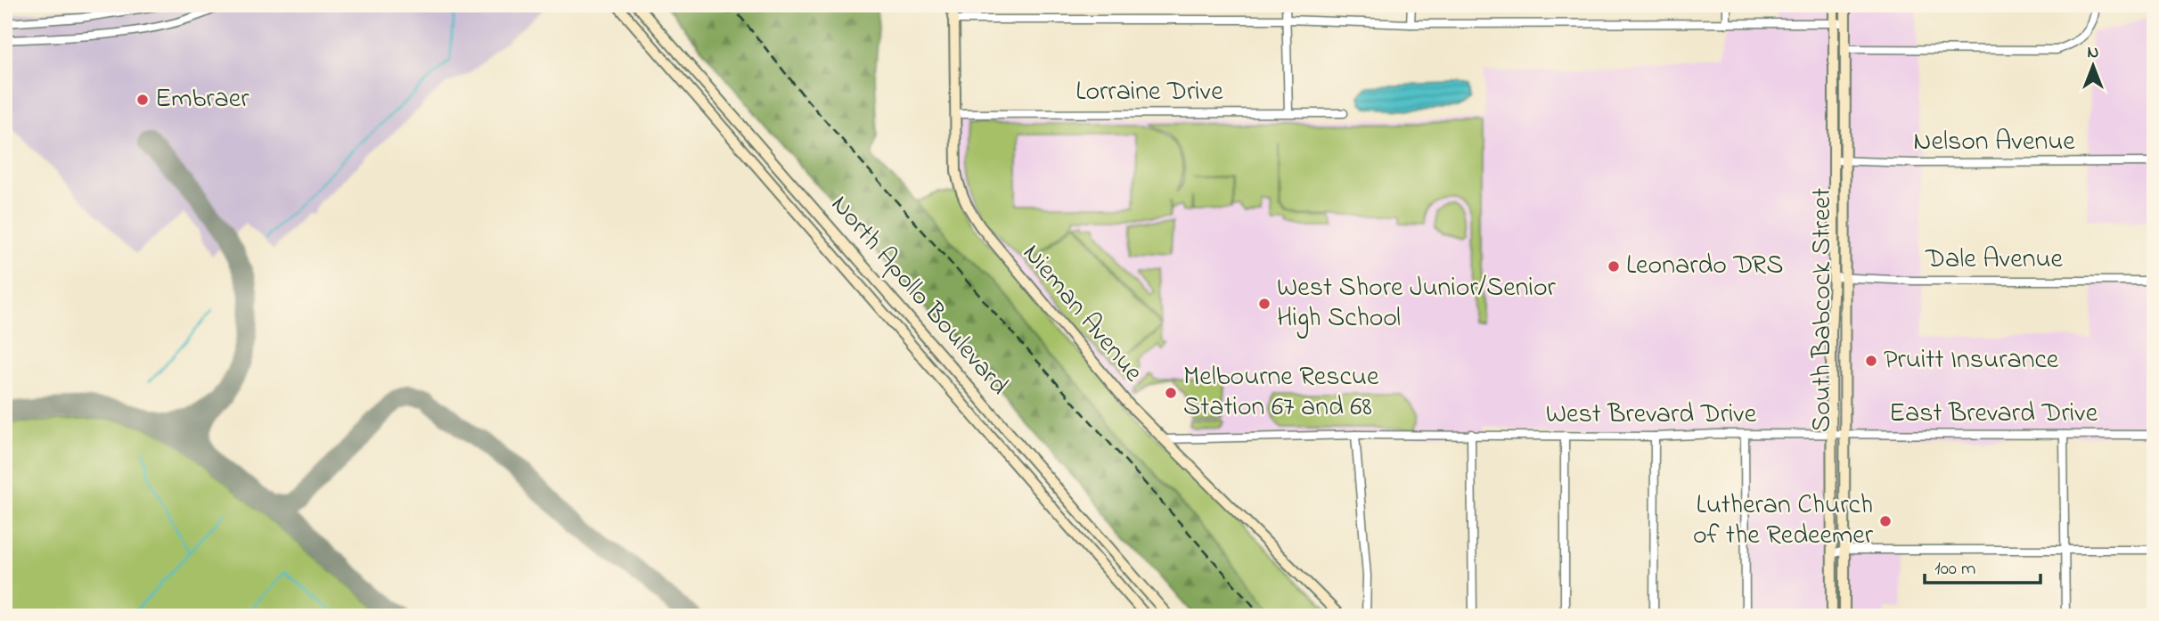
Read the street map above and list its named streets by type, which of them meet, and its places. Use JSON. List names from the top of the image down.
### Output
{
  "streets": {
    "street": [
      "Lorraine Drive",
      "Nelson Avenue",
      "Dale Avenue",
      "North Apollo Boulevard",
      "South Babcock Street",
      "Nieman Avenue",
      "East Brevard Drive",
      "West Brevard Drive"
    ]
  },
  "crossings": [
    ["Lorraine Drive", "Nieman Avenue"],
    ["Nelson Avenue", "South Babcock Street"],
    ["Dale Avenue", "South Babcock Street"],
    ["South Babcock Street", "East Brevard Drive"],
    ["South Babcock Street", "West Brevard Drive"],
    ["Nieman Avenue", "West Brevard Drive"],
    ["East Brevard Drive", "West Brevard Drive"]
  ],
  "places": [
    "Embraer",
    "Leonardo DRS",
    "West Shore Junior/Senior High School",
    "Pruitt Insurance",
    "Melbourne Rescue Station 67 and 68",
    "Lutheran Church of the Redeemer"
  ],
  "scale_bar": "100 m",
  "north": "top"
}
